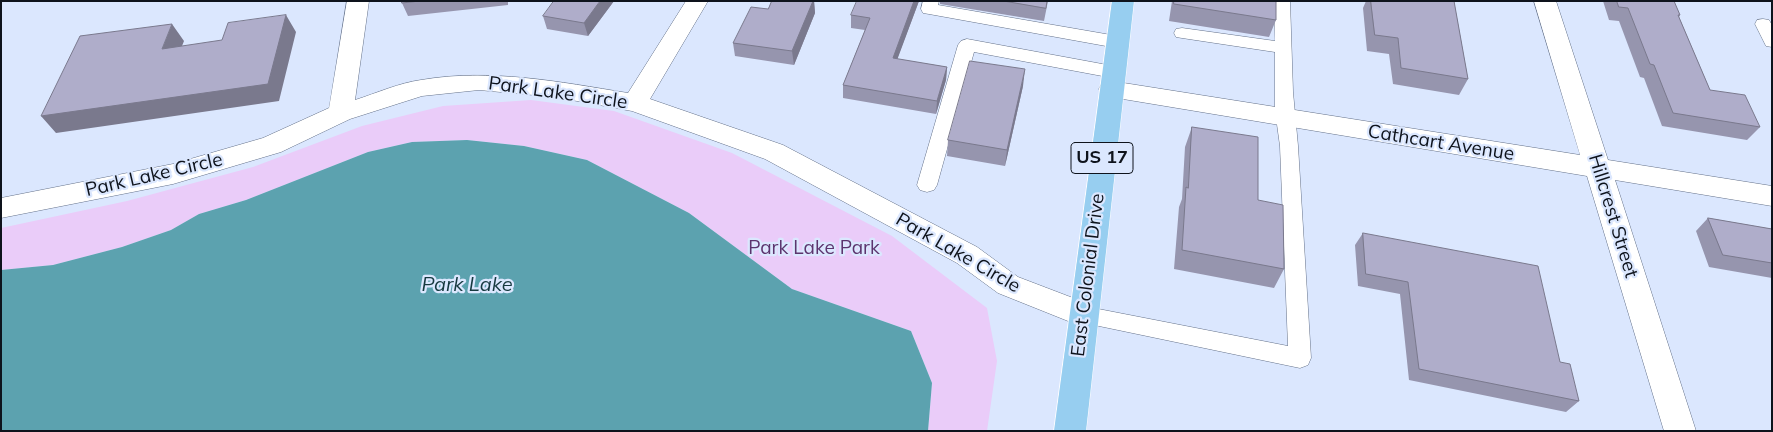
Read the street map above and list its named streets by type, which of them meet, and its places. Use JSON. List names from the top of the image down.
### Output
{
  "streets": {
    "highway": ["US 17", "East Colonial Drive"],
    "street": ["Park Lake Circle", "Cathcart Avenue", "Hillcrest Street"]
  },
  "crossings": [
    ["Park Lake Circle", "East Colonial Drive"],
    ["Cathcart Avenue", "Hillcrest Street"],
    ["Cathcart Avenue", "East Colonial Drive"]
  ],
  "water": ["Park Lake"],
  "parks": ["Park Lake Park"]
}
